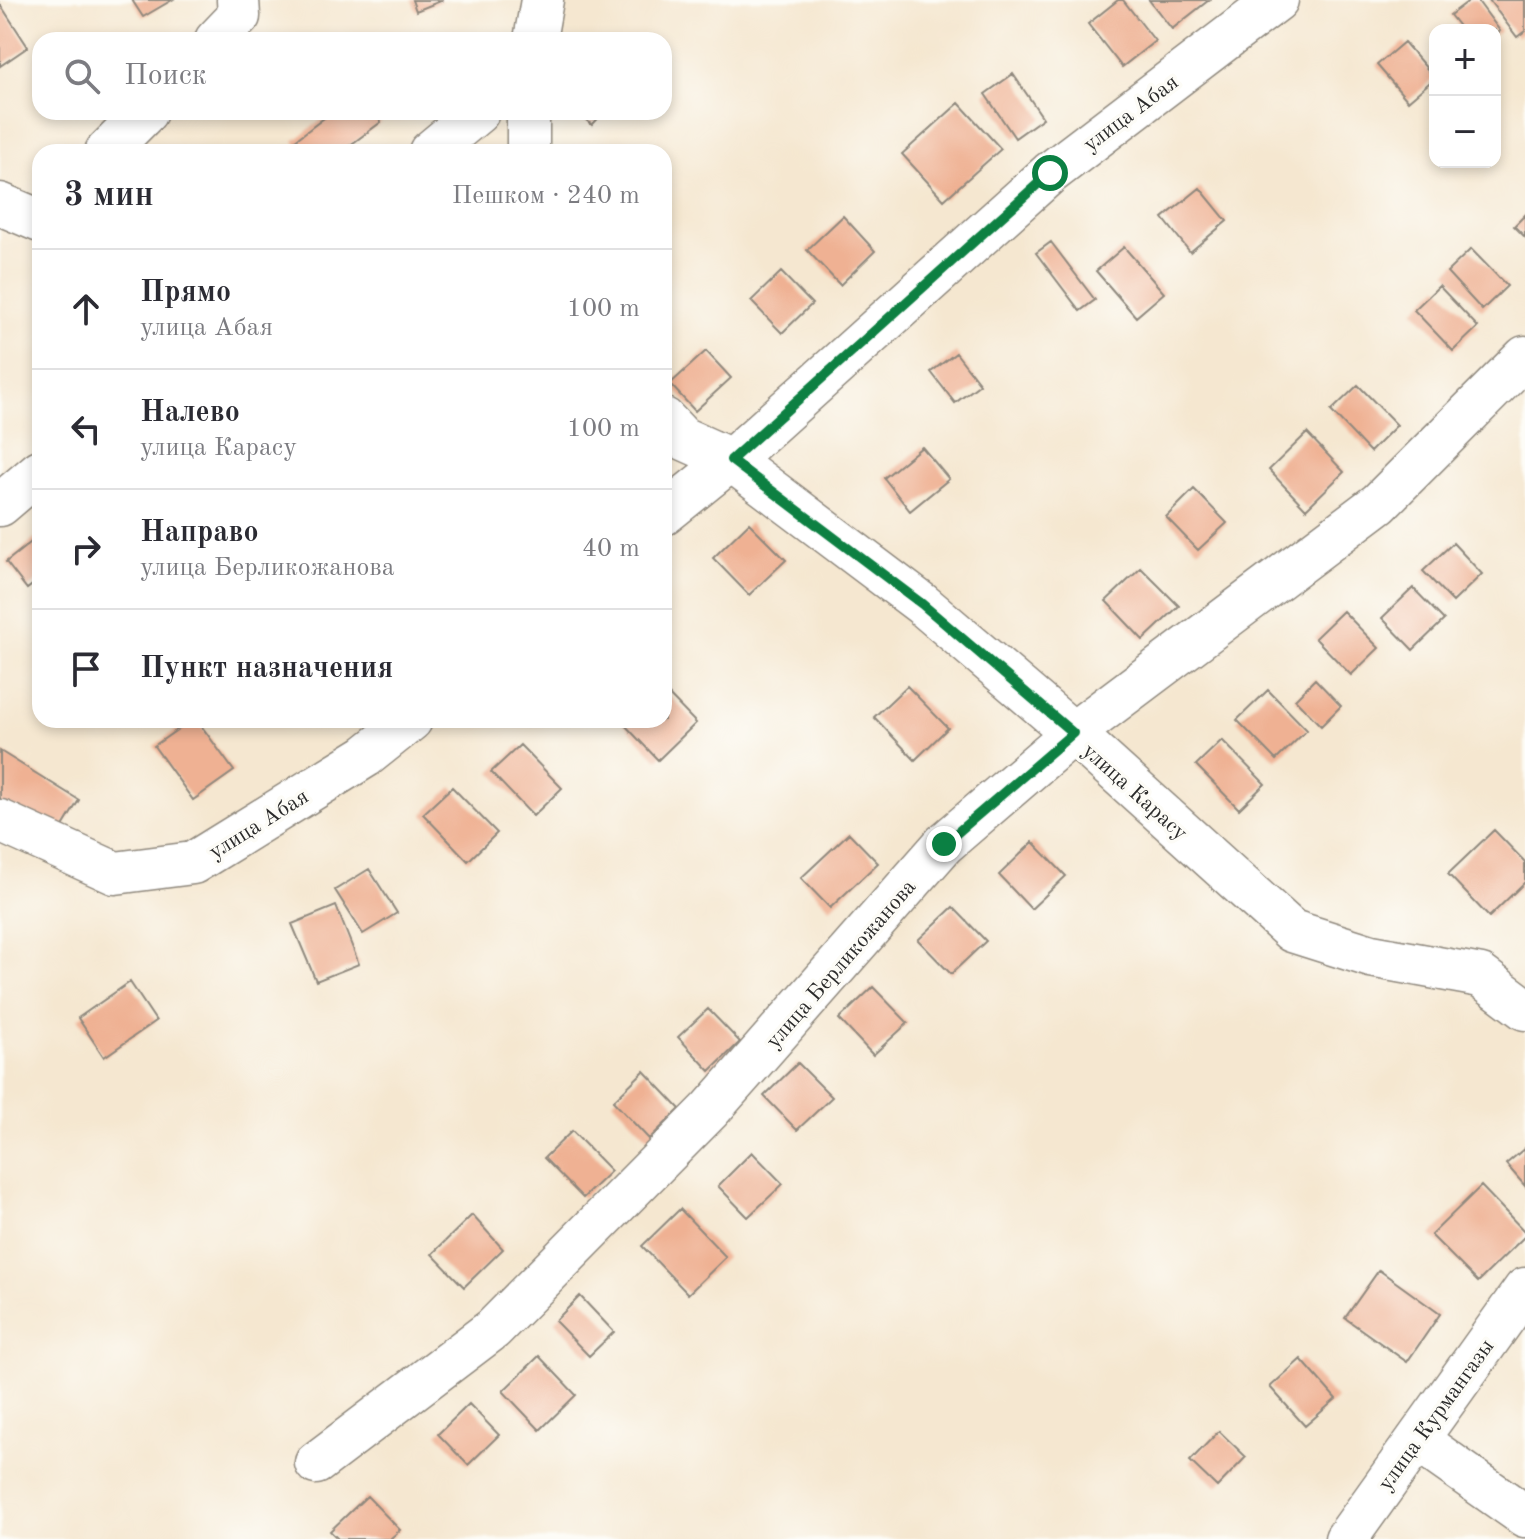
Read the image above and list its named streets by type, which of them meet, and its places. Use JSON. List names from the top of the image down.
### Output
{
  "streets": {
    "street": [
      "улица Абая",
      "улица Карасу",
      "улица Берликожанова",
      "улица Курмангазы"
    ]
  },
  "crossings": [
    ["улица Абая", "улица Карасу"],
    ["улица Карасу", "улица Берликожанова"]
  ],
  "page": {
    "map_buttons": ["+", "−"],
    "search": "Поиск",
    "heading": ["3 мин", "Пешком · 240 m"],
    "list": [
      ["Прямо", "улица Абая", "100 m"],
      ["Налево", "улица Карасу", "100 m"],
      ["Направо", "улица Берликожанова", "40 m"],
      "Пункт назначения"
    ]
  }
}
